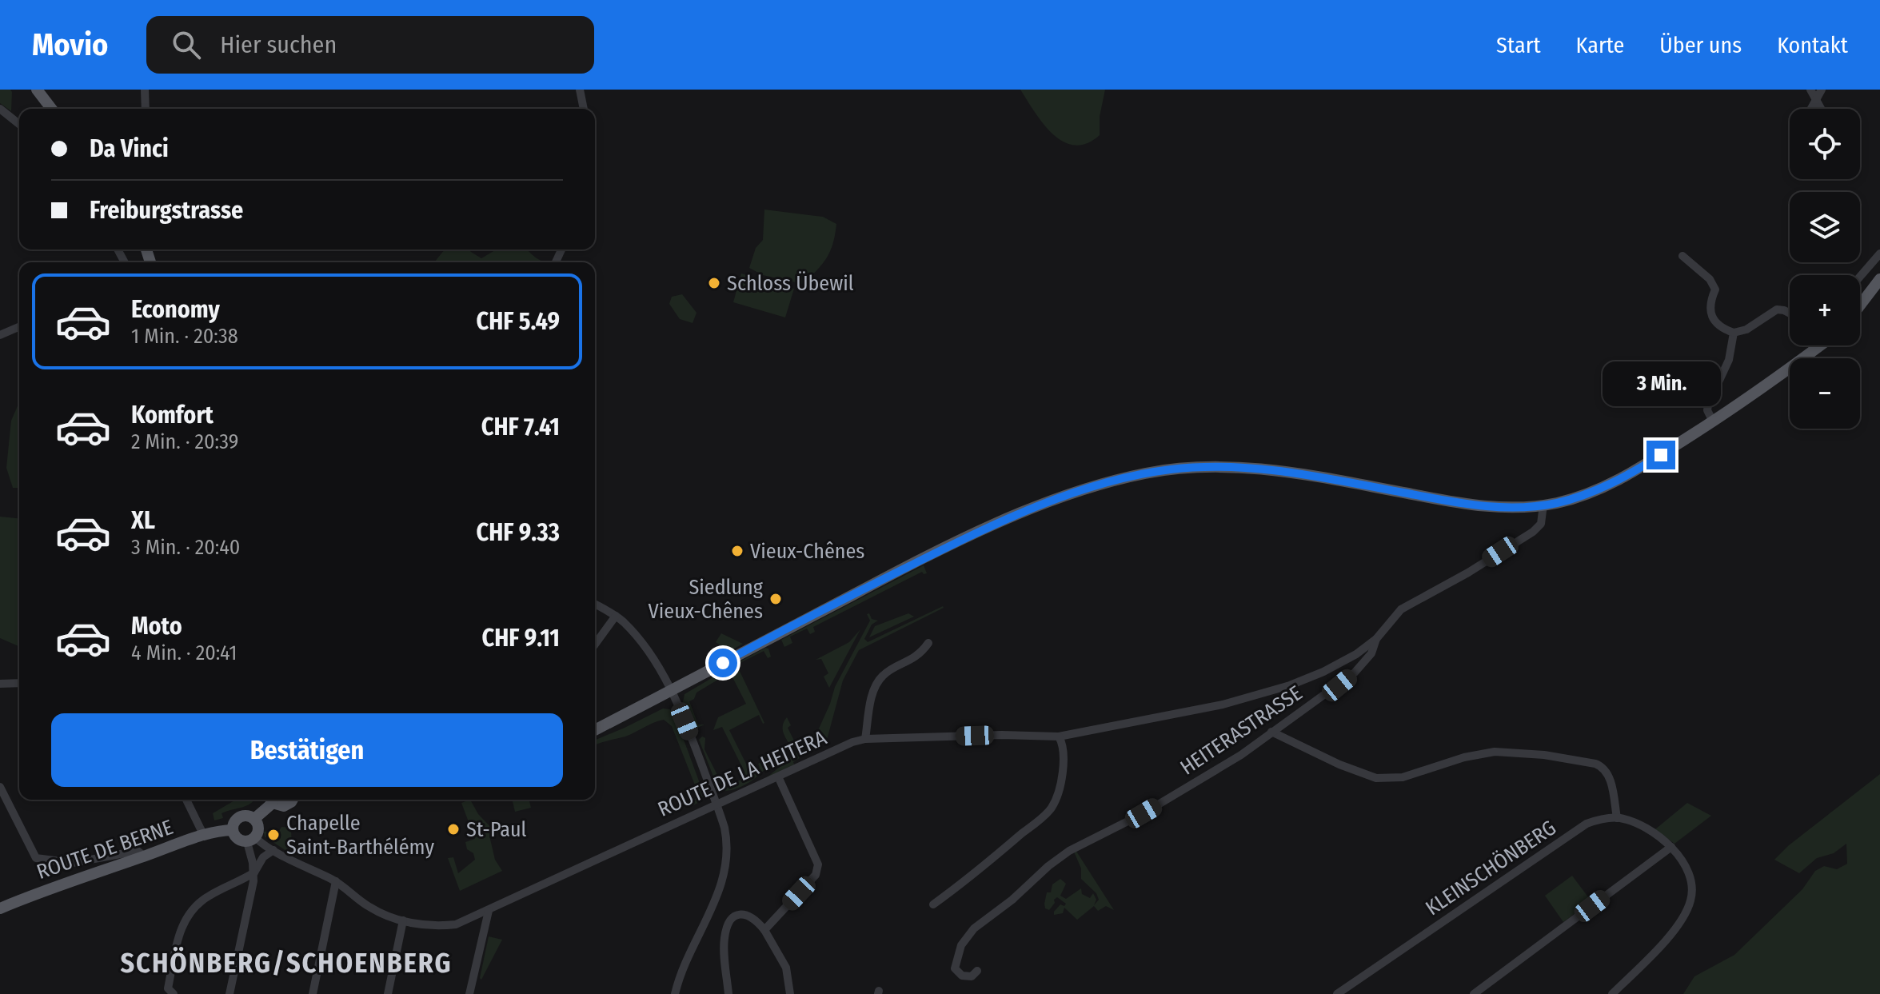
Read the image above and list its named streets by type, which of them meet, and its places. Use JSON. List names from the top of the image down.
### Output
{
  "streets": {
    "main road": ["ROUTE DE BERNE"],
    "street": ["HEITERASTRASSE", "ROUTE DE LA HEITERA", "KLEINSCHÖNBERG"]
  },
  "crossings": [
    ["HEITERASTRASSE", "ROUTE DE LA HEITERA"],
    ["ROUTE DE LA HEITERA", "ROUTE DE BERNE"]
  ],
  "districts": ["SCHÖNBERG/SCHOENBERG"],
  "places": [
    "Schloss Übewil",
    "Vieux-Chênes",
    "Siedlung Vieux-Chênes",
    "St-Paul",
    "Chapelle Saint-Barthélémy"
  ],
  "page": {
    "header": "Movio",
    "search": "Hier suchen",
    "nav": [
      "Start",
      "Karte",
      "Über uns",
      "Kontakt"
    ],
    "map_buttons": ["+", "−"],
    "banner": ["Da Vinci", "Freiburgstrasse"],
    "list": [
      {
        "name": "Economy",
        "note": "1 Min. · 20:38",
        "value": "CHF 5.49"
      },
      {
        "name": "Komfort",
        "note": "2 Min. · 20:39",
        "value": "CHF 7.41"
      },
      {
        "name": "XL",
        "note": "3 Min. · 20:40",
        "value": "CHF 9.33"
      },
      {
        "name": "Moto",
        "note": "4 Min. · 20:41",
        "value": "CHF 9.11"
      }
    ],
    "bubble": "3 Min.",
    "buttons": "Bestätigen"
  }
}
